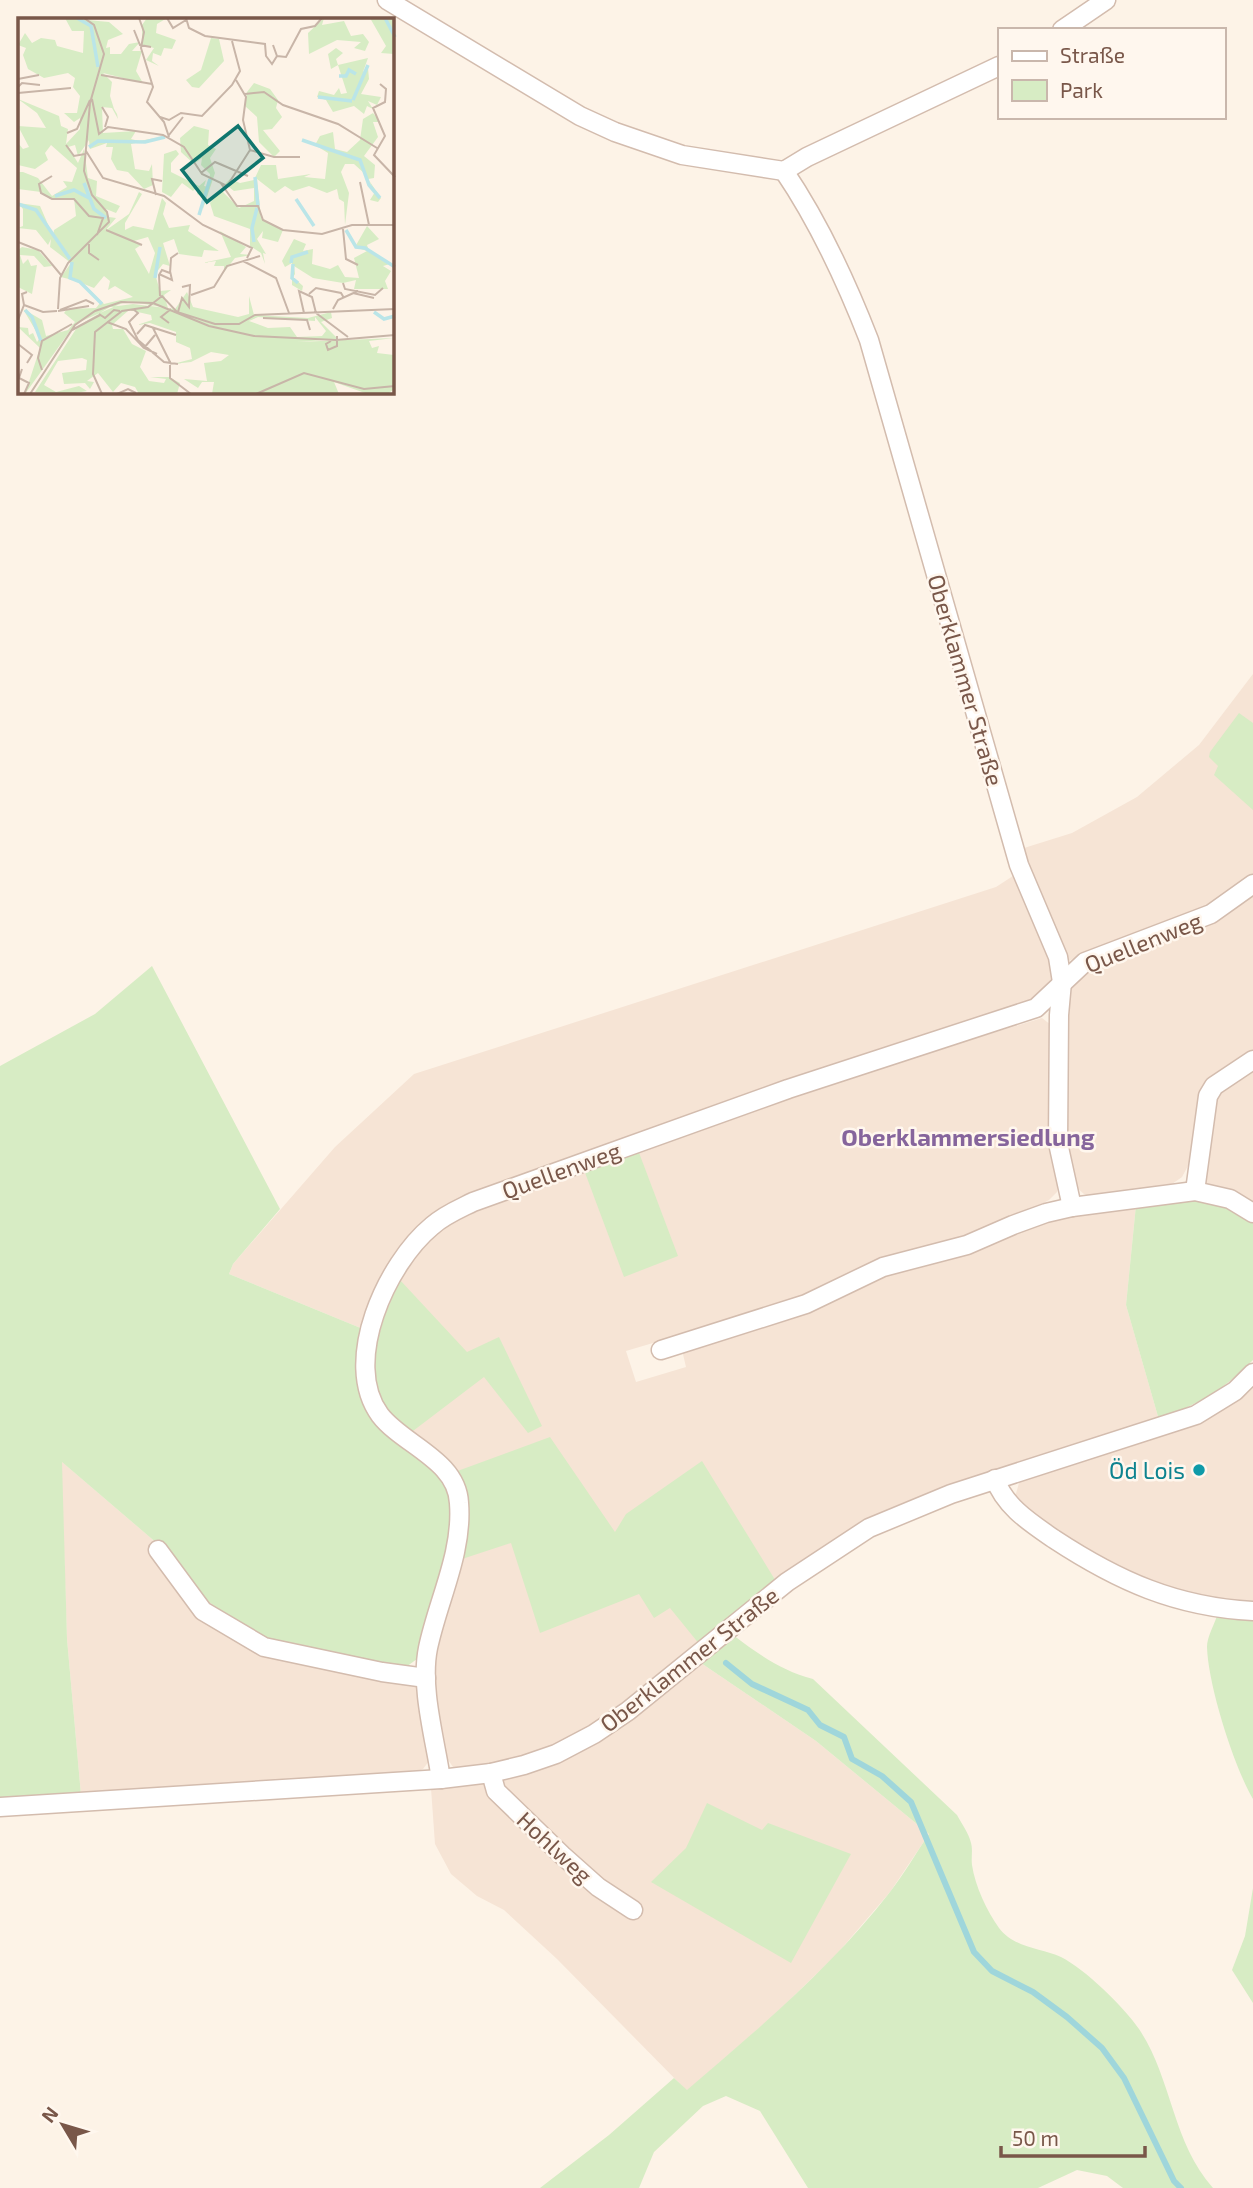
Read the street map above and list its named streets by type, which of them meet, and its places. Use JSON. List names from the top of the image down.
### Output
{
  "streets": {
    "street": ["Oberklammer Straße", "Quellenweg", "Hohlweg"]
  },
  "crossings": [
    ["Oberklammer Straße", "Quellenweg"],
    ["Oberklammer Straße", "Hohlweg"]
  ],
  "districts": ["Oberklammersiedlung"],
  "places": ["Öd Lois"],
  "legend": ["Straße", "Park"],
  "scale_bar": "50 m",
  "north": "top left"
}
